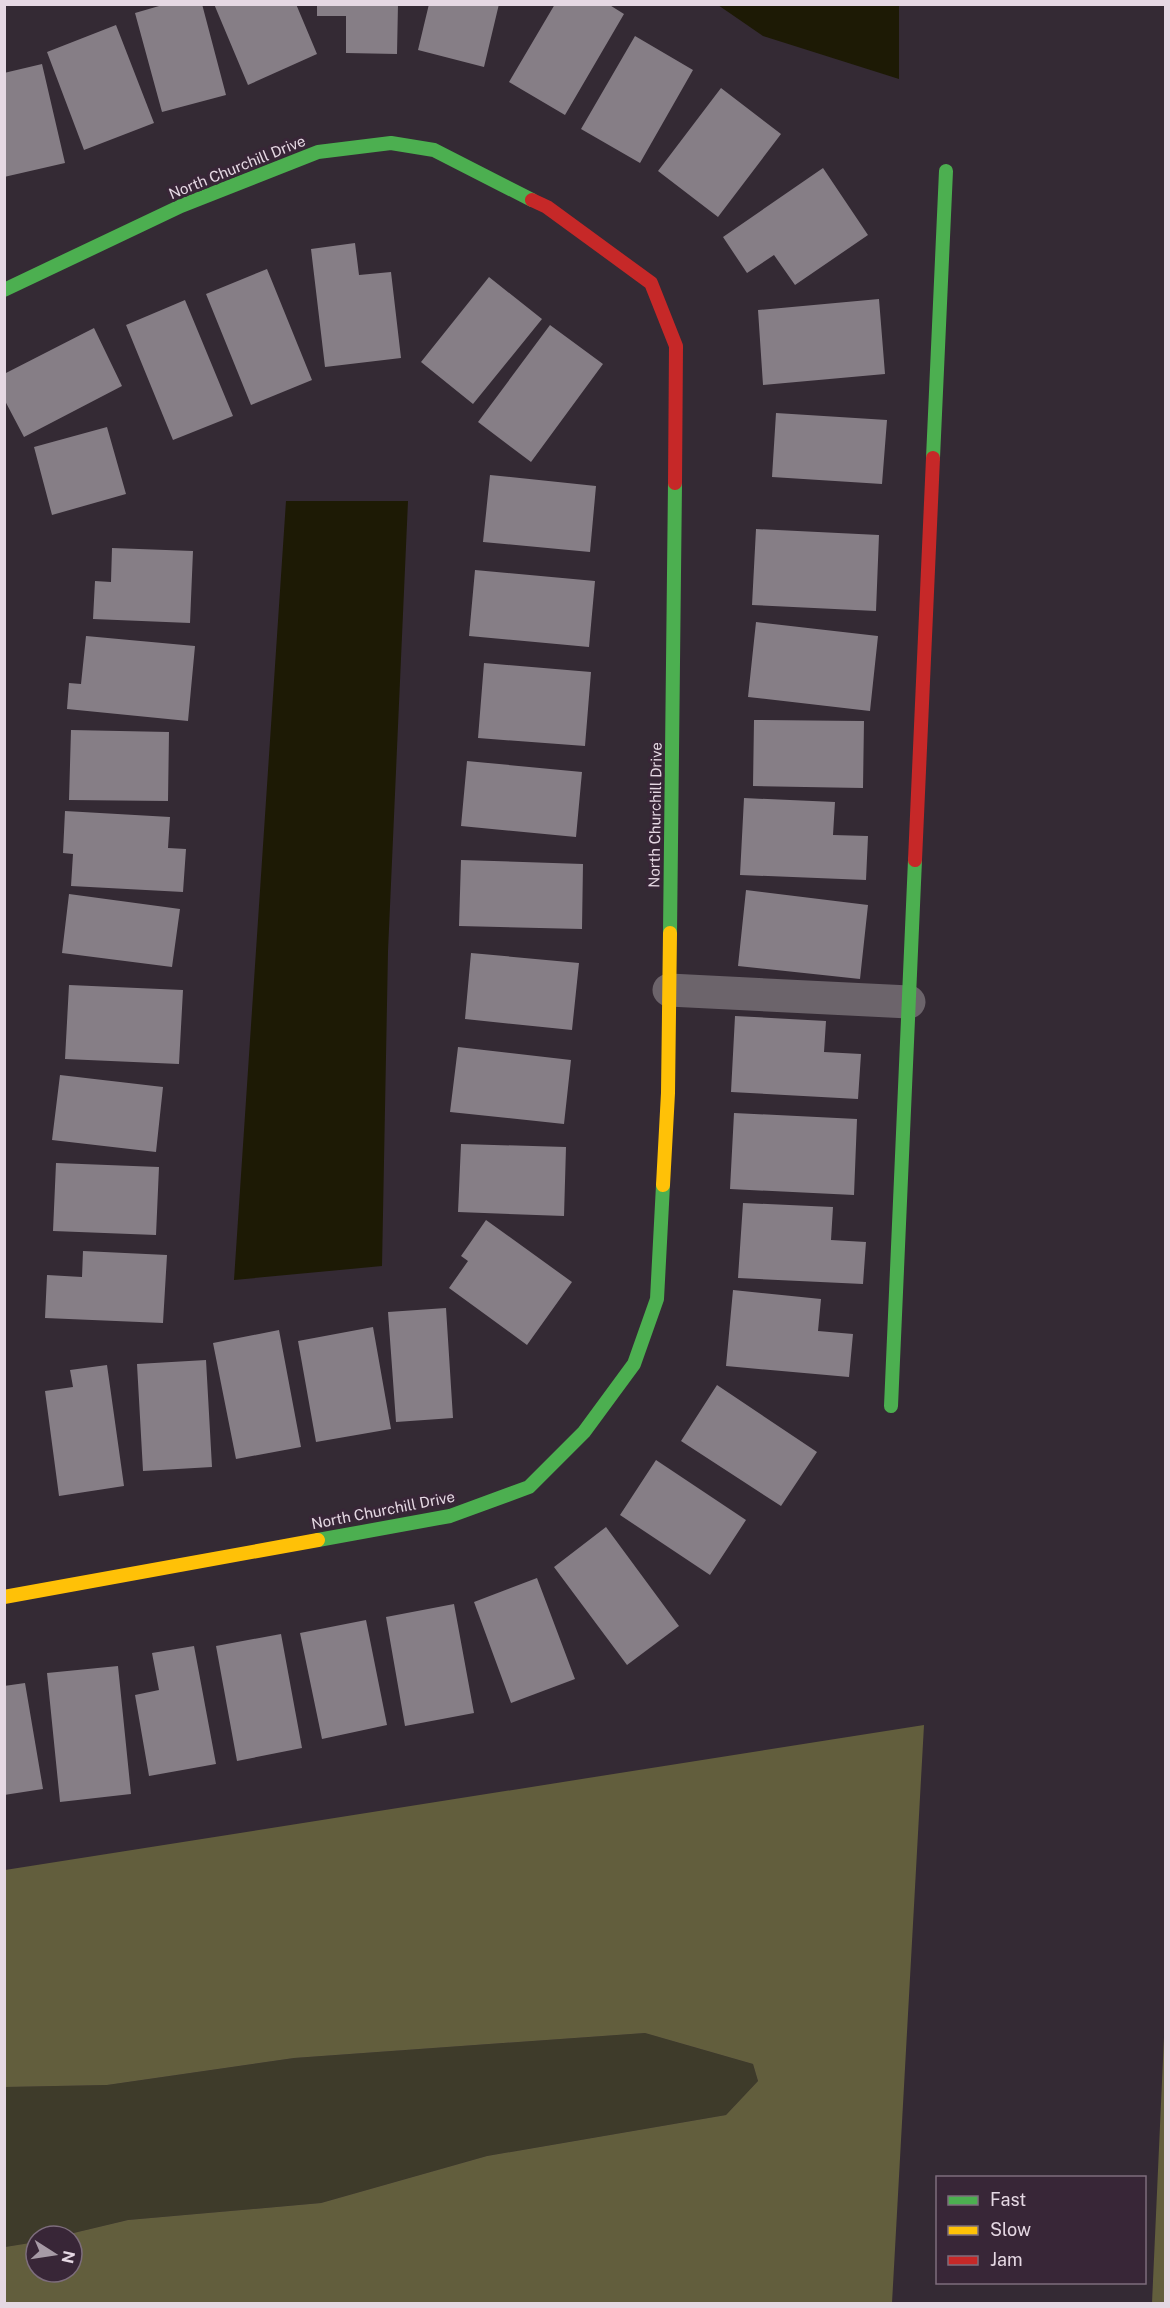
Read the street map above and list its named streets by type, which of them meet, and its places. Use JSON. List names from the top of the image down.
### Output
{
  "streets": {
    "street": ["North Churchill Drive"]
  },
  "legend": ["Fast", "Slow", "Jam"],
  "north": "right"
}
